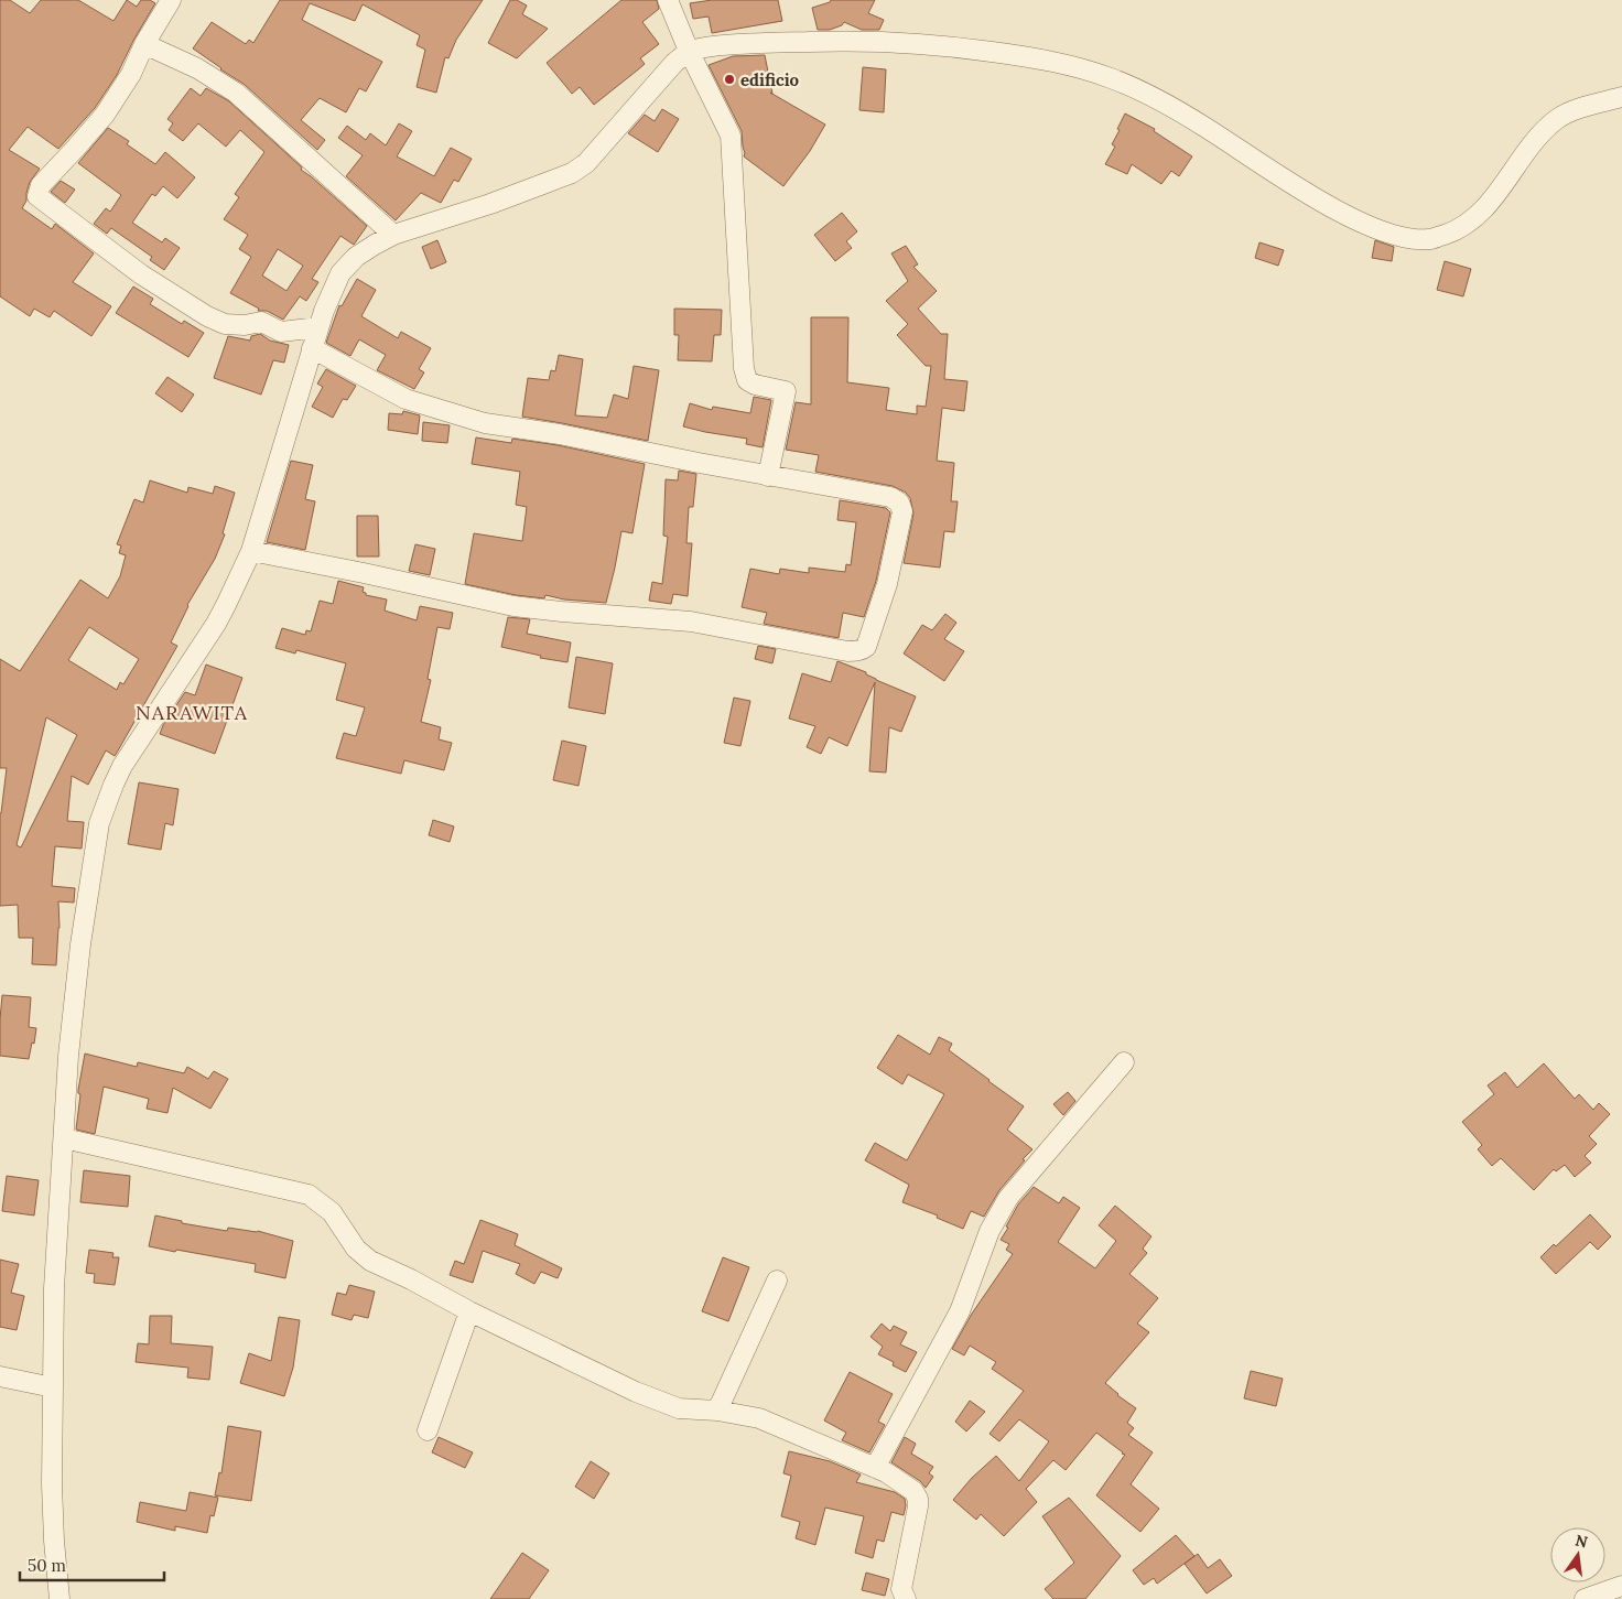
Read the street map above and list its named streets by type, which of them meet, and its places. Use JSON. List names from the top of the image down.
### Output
{
  "districts": ["NARAWITA"],
  "places": ["edificio"],
  "scale_bar": "50 m",
  "north": "top"
}
